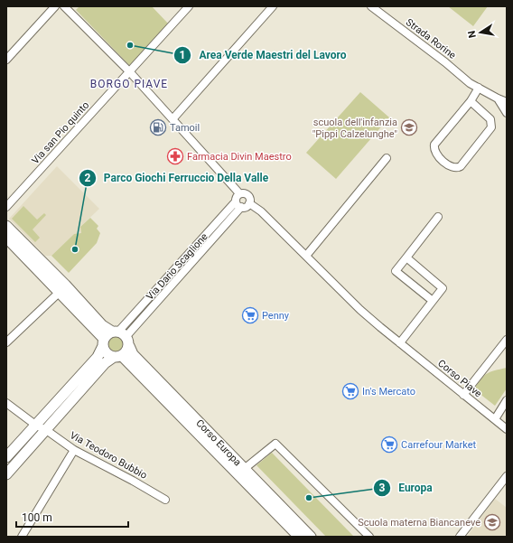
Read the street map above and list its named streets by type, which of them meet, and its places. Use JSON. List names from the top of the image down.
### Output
{
  "streets": {
    "main road": ["Corso Europa"],
    "street": [
      "Strada Rorine",
      "Via san Pio quinto",
      "Via Dario Scaglione",
      "Corso Piave",
      "Via Teodoro Bubbio"
    ]
  },
  "crossings": [
    ["Via san Pio quinto", "Corso Piave"],
    ["Via Dario Scaglione", "Corso Piave"],
    ["Via Dario Scaglione", "Corso Europa"]
  ],
  "districts": ["BORGO PIAVE"],
  "places": {
    "other": ["Area Verde Maestri del Lavoro", "Parco Giochi Ferruccio Della Valle", "Europa"],
    "fuel station": ["Tamoil"],
    "school or university": ["scuola dell'infanzia \"Pippi Calzelunghe\"", "Scuola materna Biancaneve"],
    "pharmacy": ["Farmacia Divin Maestro"],
    "supermarket": ["Penny", "In's Mercato", "Carrefour Market"]
  },
  "scale_bar": "100 m",
  "north": "left"
}
